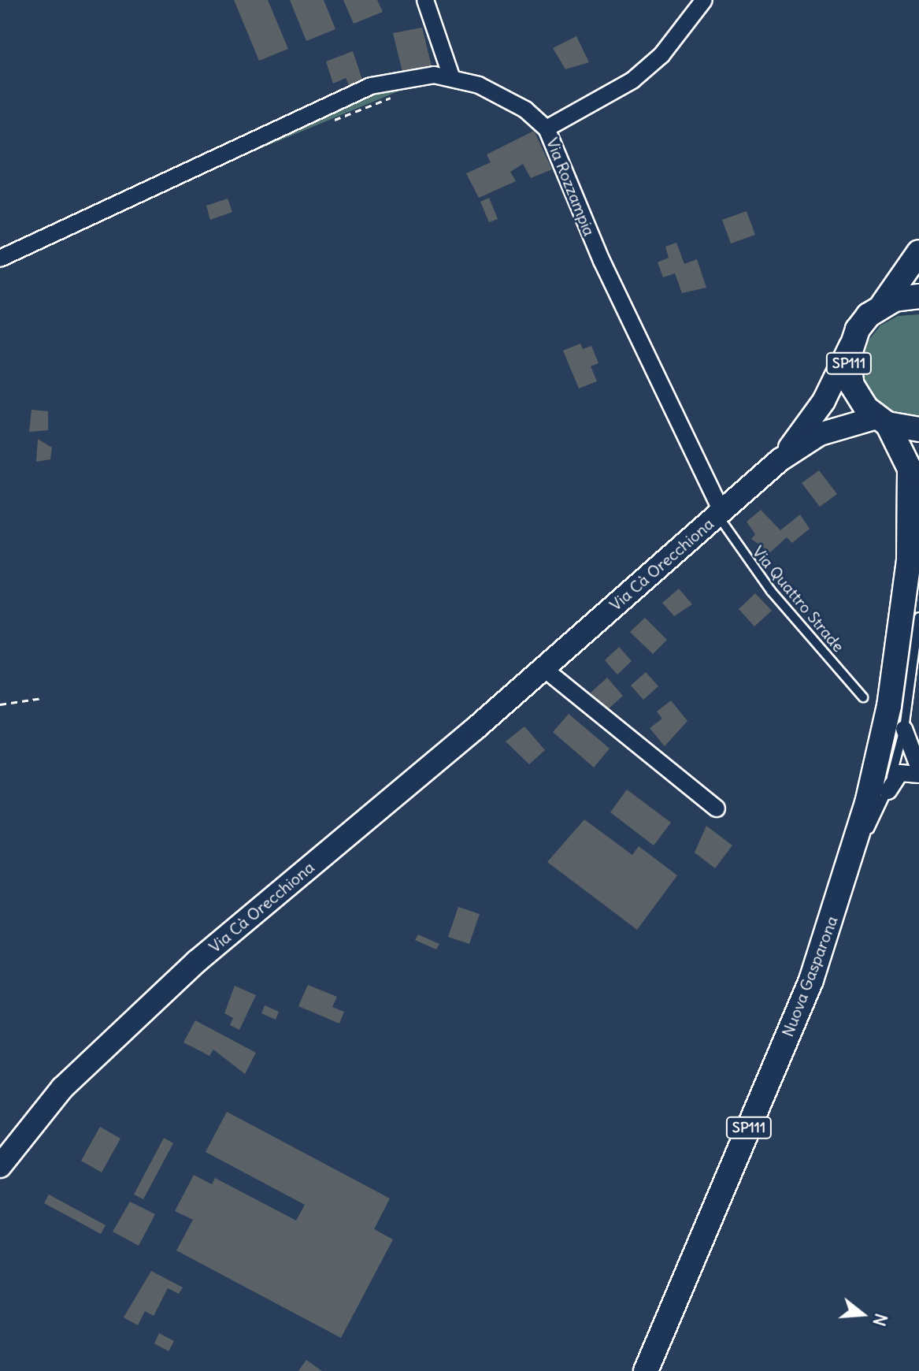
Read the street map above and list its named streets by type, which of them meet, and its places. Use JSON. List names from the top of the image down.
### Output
{
  "streets": {
    "main road": ["SP111", "Via Cà Orecchiona", "Nuova Gasparona"],
    "street": ["Via Rozzampia"],
    "lane": ["Via Quattro Strade"]
  },
  "crossings": [
    ["Via Rozzampia", "Via Cà Orecchiona"],
    ["Via Rozzampia", "Via Quattro Strade"],
    ["SP111", "Via Cà Orecchiona"],
    ["SP111", "Nuova Gasparona"],
    ["Via Cà Orecchiona", "Via Quattro Strade"],
    ["Via Cà Orecchiona", "Nuova Gasparona"]
  ],
  "north": "right"
}
